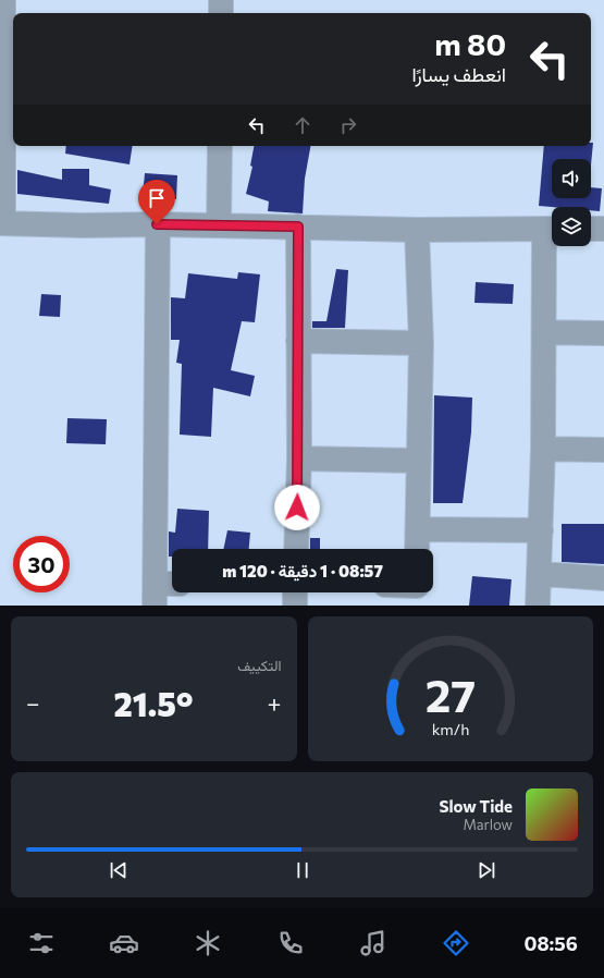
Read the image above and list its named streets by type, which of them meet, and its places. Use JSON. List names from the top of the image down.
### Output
{
  "page": {
    "turn": ["80 m", "انعطف يسارًا"],
    "limit": "30",
    "trip": "08:57 · 1 دقيقة · 120 m",
    "tile": "التكييف",
    "heat": ["−", "21.5°", "+"],
    "song": ["Slow Tide", "Marlow"],
    "tabs": "08:56",
    "gauge": ["27", "km/h"]
  }
}
